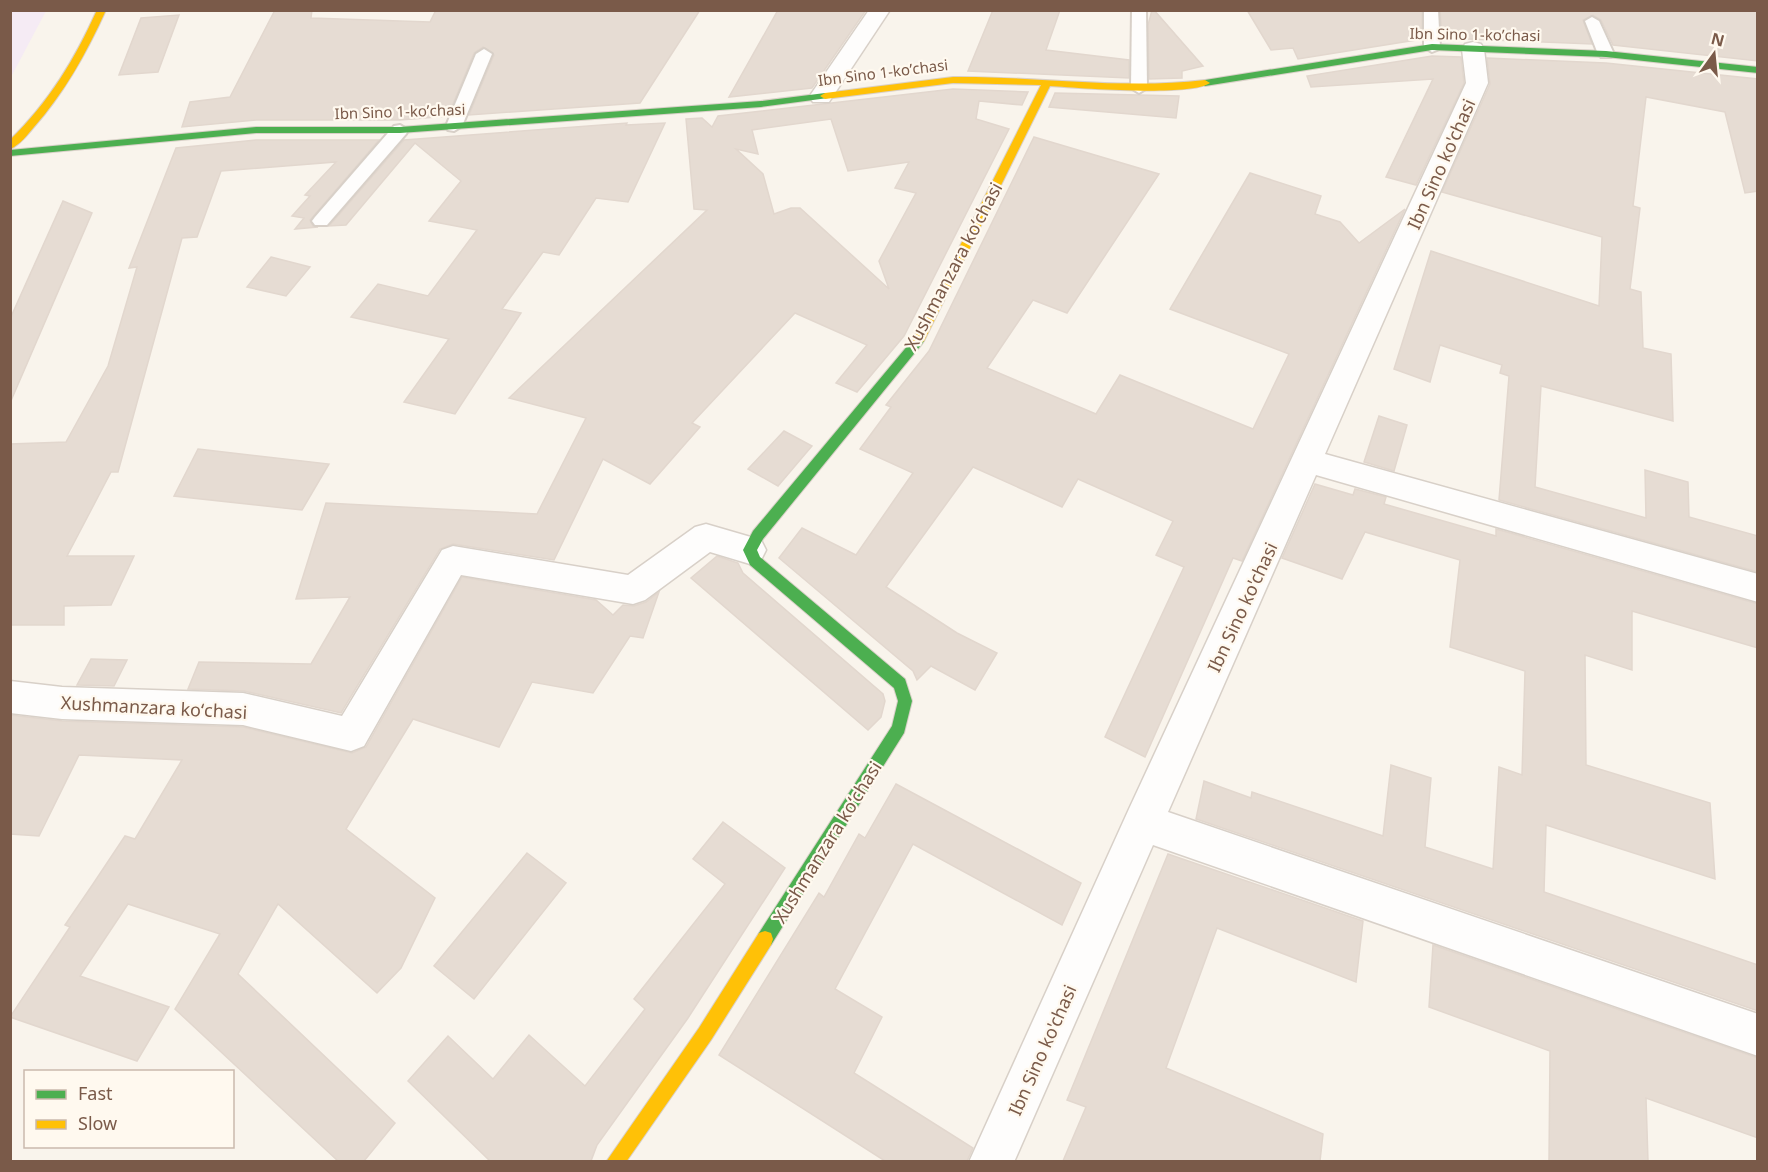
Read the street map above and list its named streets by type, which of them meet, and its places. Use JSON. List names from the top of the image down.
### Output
{
  "streets": {
    "street": ["Ibn Sino 1-koʼchasi", "Ibn Sino ko'chasi", "Xushmanzara koʻchasi"]
  },
  "crossings": [
    ["Ibn Sino 1-koʼchasi", "Ibn Sino ko'chasi"],
    ["Ibn Sino 1-koʼchasi", "Xushmanzara koʻchasi"]
  ],
  "legend": ["Fast", "Slow"],
  "north": "top"
}
